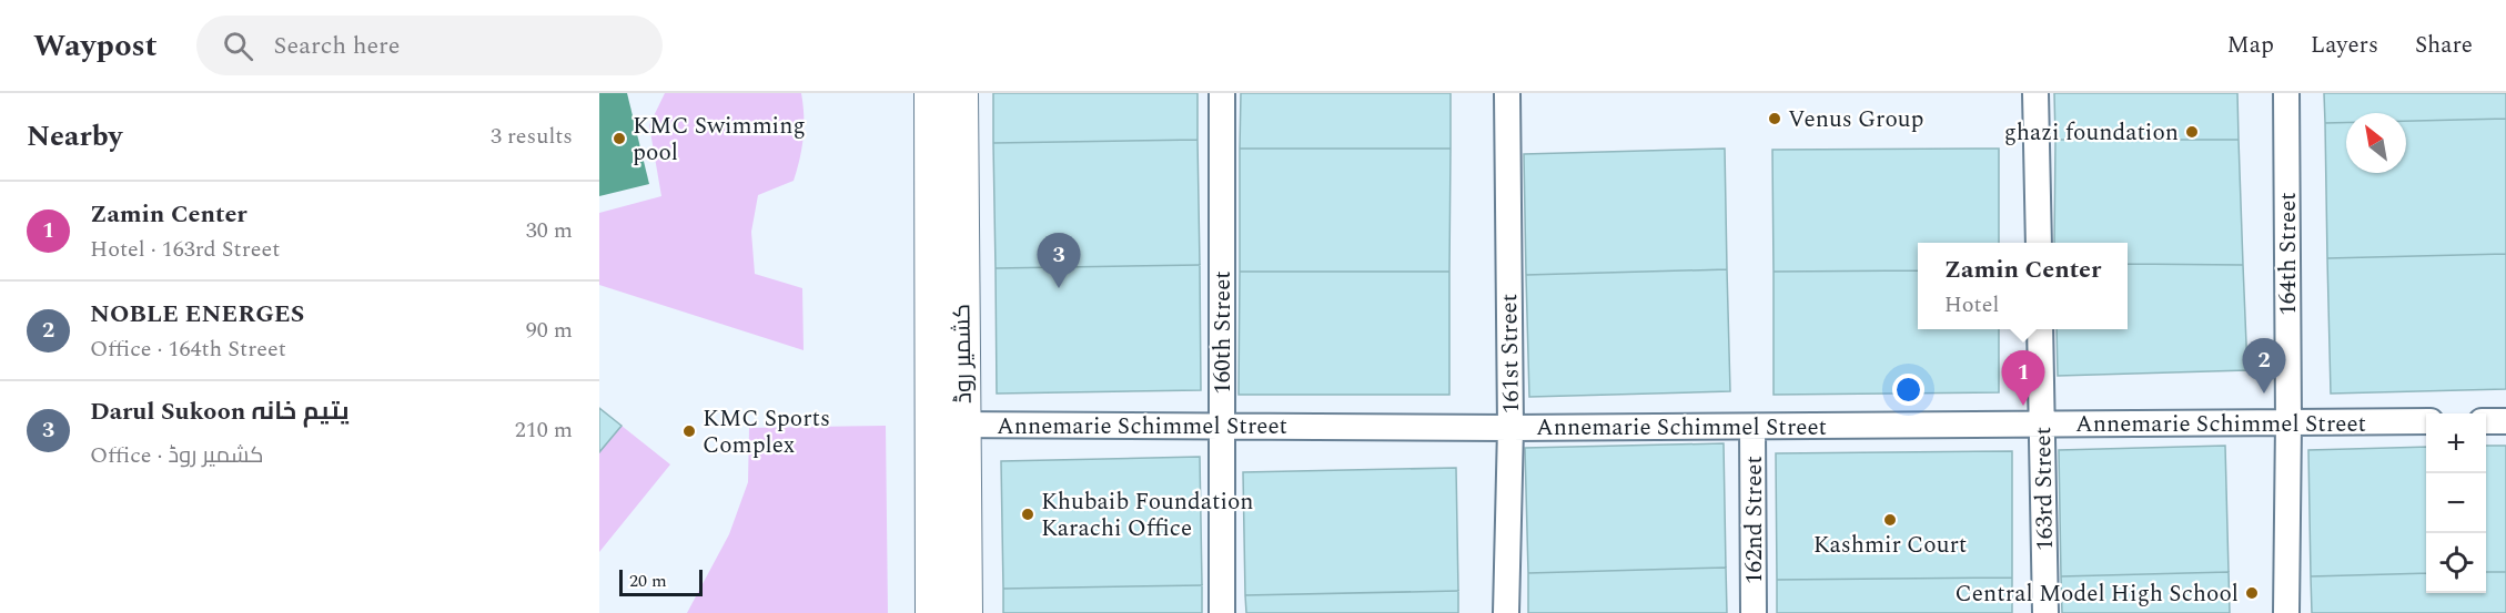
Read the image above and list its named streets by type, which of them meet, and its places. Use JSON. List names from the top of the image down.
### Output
{
  "streets": {
    "main road": ["کشمیر روڈ"],
    "street": [
      "164th Street",
      "160th Street",
      "161st Street",
      "Annemarie Schimmel Street",
      "163rd Street",
      "162nd Street"
    ]
  },
  "crossings": [
    ["164th Street", "Annemarie Schimmel Street"],
    ["160th Street", "Annemarie Schimmel Street"],
    ["کشمیر روڈ", "Annemarie Schimmel Street"],
    ["161st Street", "Annemarie Schimmel Street"],
    ["Annemarie Schimmel Street", "163rd Street"],
    ["Annemarie Schimmel Street", "162nd Street"]
  ],
  "places": [
    "Venus Group",
    "ghazi foundation",
    "KMC Swimming pool",
    "KMC Sports Complex",
    "Khubaib Foundation Karachi Office",
    "Kashmir Court",
    "Central Model High School"
  ],
  "scale_bar": "20 m",
  "north": "top left",
  "page": {
    "header": "Waypost",
    "search": "Search here",
    "nav": ["Map", "Layers", "Share"],
    "heading": ["Nearby", "3 results"],
    "list": [
      {
        "mark": "1",
        "name": "Zamin Center",
        "note": "Hotel · 163rd Street",
        "value": "30 m"
      },
      {
        "mark": "2",
        "name": "NOBLE ENERGES",
        "note": "Office · 164th Street",
        "value": "90 m"
      },
      {
        "mark": "3",
        "name": "Darul Sukoon یتیم خانہ",
        "note": "Office · کشمیر روڈ",
        "value": "210 m"
      }
    ],
    "pins": ["3", "2", "1"],
    "popup": ["Zamin Center", "Hotel"],
    "map_buttons": ["+", "−"],
    "scale": "20 m"
  }
}
